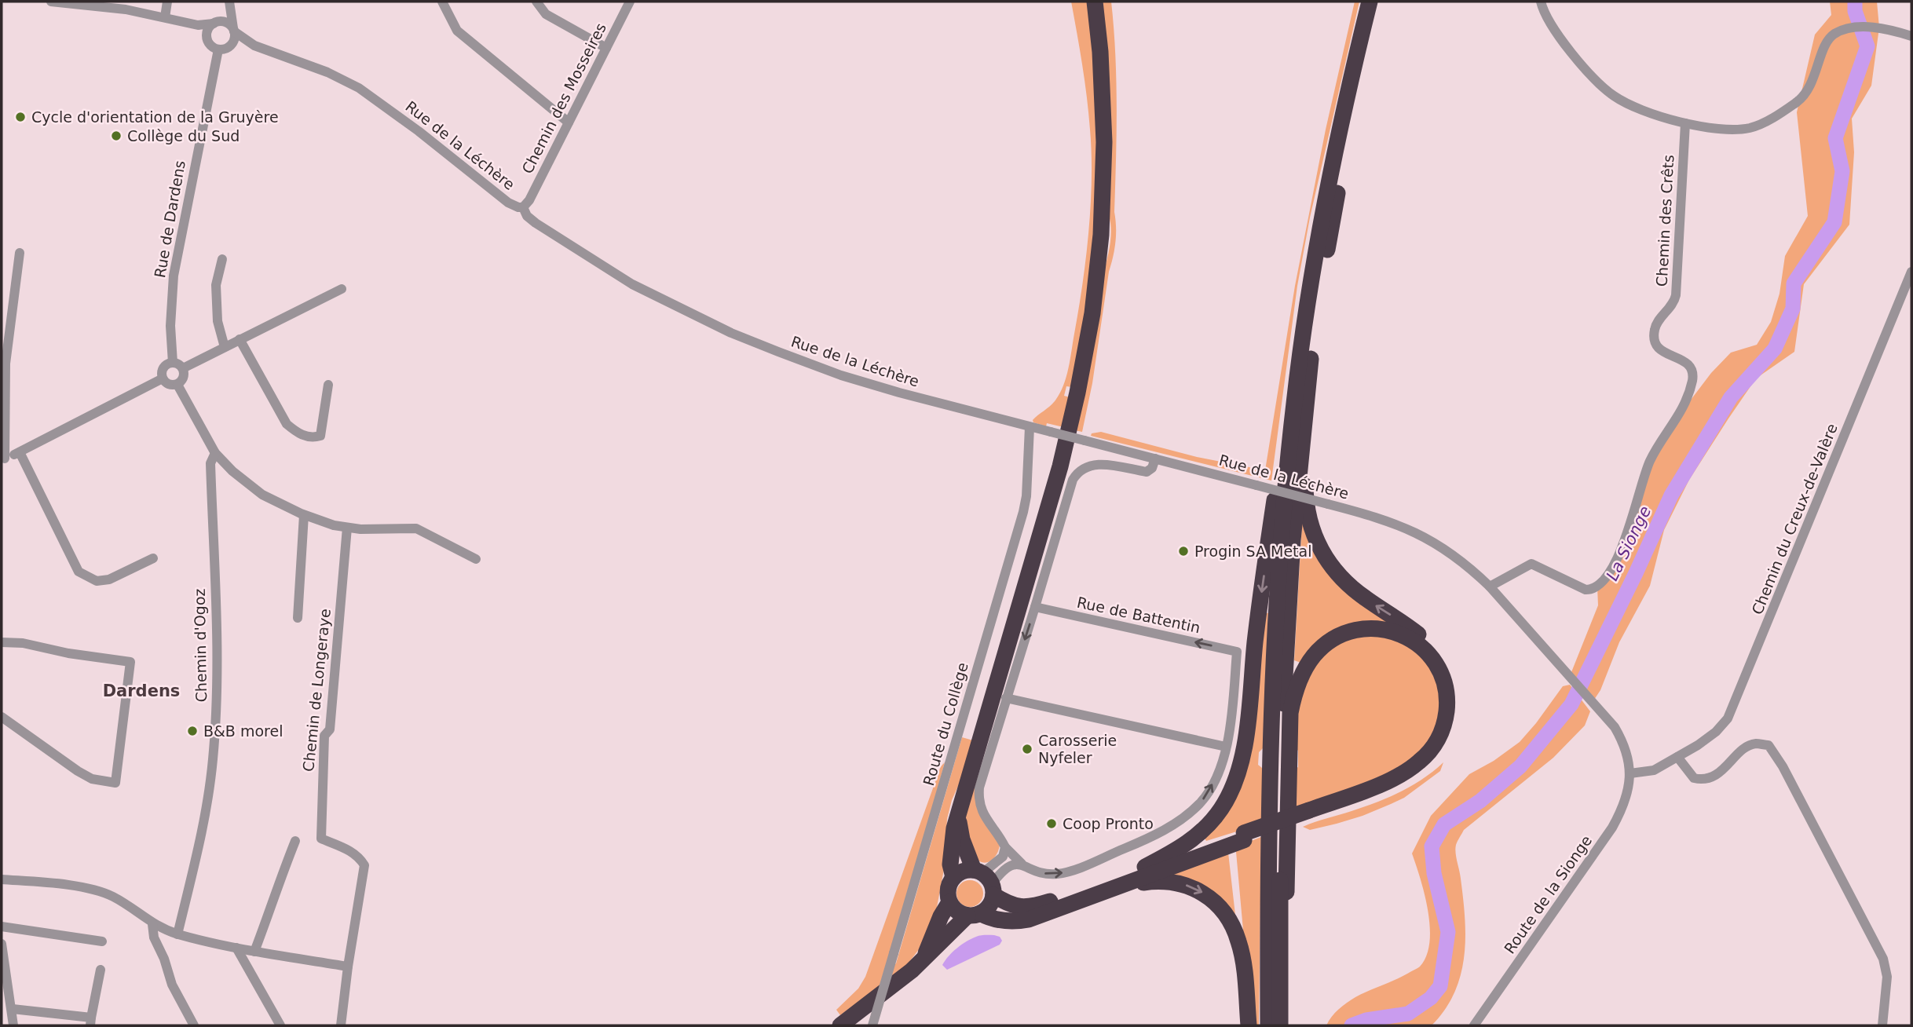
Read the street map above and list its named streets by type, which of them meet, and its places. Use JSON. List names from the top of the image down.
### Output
{
  "streets": {
    "street": [
      "Chemin des Mosseires",
      "Rue de la Léchère",
      "Rue de Dardens",
      "Chemin des Crêts",
      "Chemin du Creux-de-Valère",
      "Rue de Battentin",
      "Chemin d'Ogoz",
      "Chemin de Longeraye",
      "Route du Collège",
      "Route de la Sionge"
    ]
  },
  "crossings": [
    ["Chemin des Mosseires", "Rue de la Léchère"],
    ["Rue de la Léchère", "Rue de Dardens"],
    ["Rue de la Léchère", "Chemin des Crêts"],
    ["Rue de la Léchère", "Chemin du Creux-de-Valère"],
    ["Rue de la Léchère", "Route du Collège"],
    ["Rue de la Léchère", "Route de la Sionge"],
    ["Chemin du Creux-de-Valère", "Route de la Sionge"]
  ],
  "districts": ["Dardens"],
  "water": ["La Sionge"],
  "places": [
    "Cycle d'orientation de la Gruyère",
    "Collège du Sud",
    "Progin SA Metal",
    "B&B morel",
    "Carosserie Nyfeler",
    "Coop Pronto"
  ]
}
